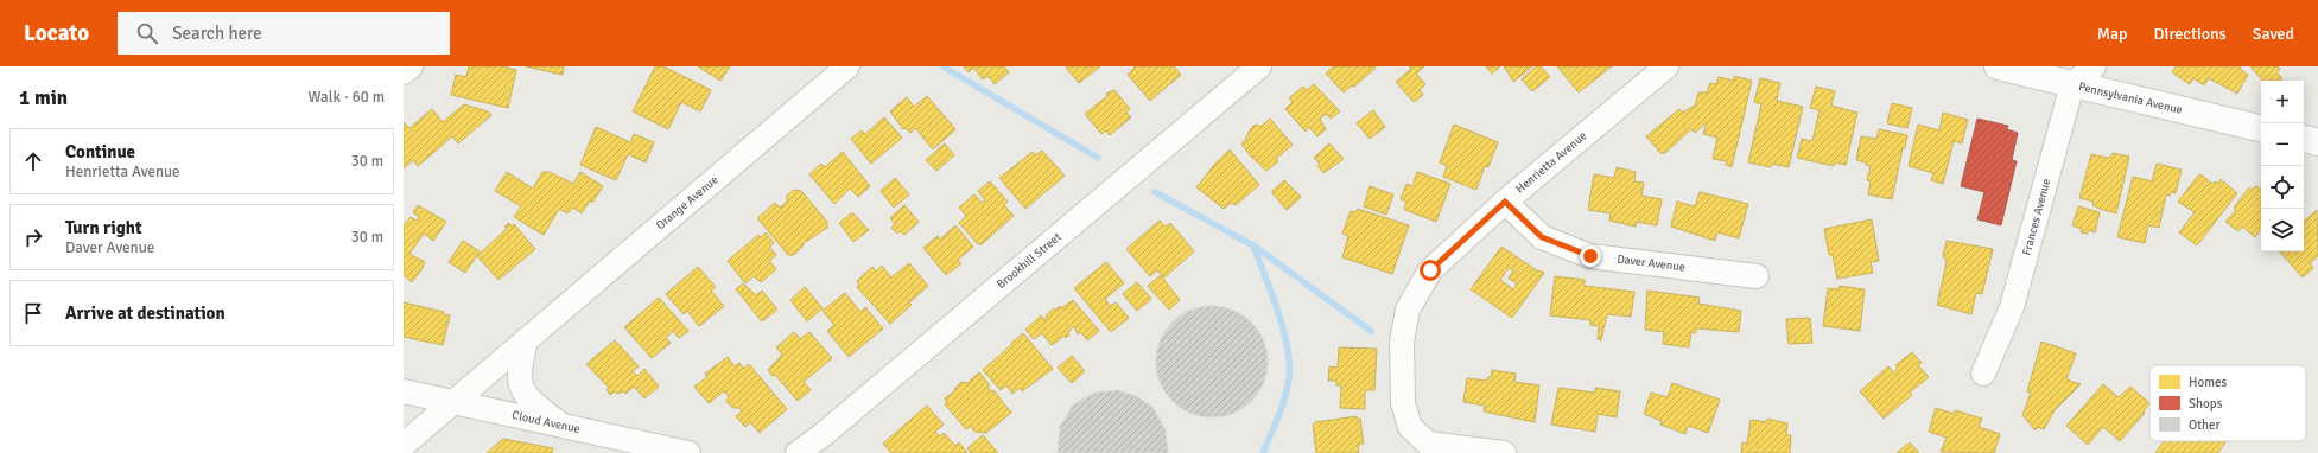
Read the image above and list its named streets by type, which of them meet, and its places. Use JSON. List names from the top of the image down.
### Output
{
  "streets": {
    "main road": ["Pennsylvania Avenue"],
    "street": [
      "Henrietta Avenue",
      "Orange Avenue",
      "Frances Avenue",
      "Brookhill Street",
      "Daver Avenue",
      "Cloud Avenue"
    ]
  },
  "crossings": [
    ["Pennsylvania Avenue", "Frances Avenue"],
    ["Henrietta Avenue", "Daver Avenue"],
    ["Orange Avenue", "Cloud Avenue"]
  ],
  "legend": ["Homes", "Shops", "Other"],
  "page": {
    "header": "Locato",
    "search": "Search here",
    "nav": ["Map", "Directions", "Saved"],
    "heading": ["1 min", "Walk · 60 m"],
    "map_buttons": ["+", "−"],
    "list": [
      ["Continue", "Henrietta Avenue", "30 m"],
      ["Turn right", "Daver Avenue", "30 m"],
      "Arrive at destination"
    ]
  }
}
